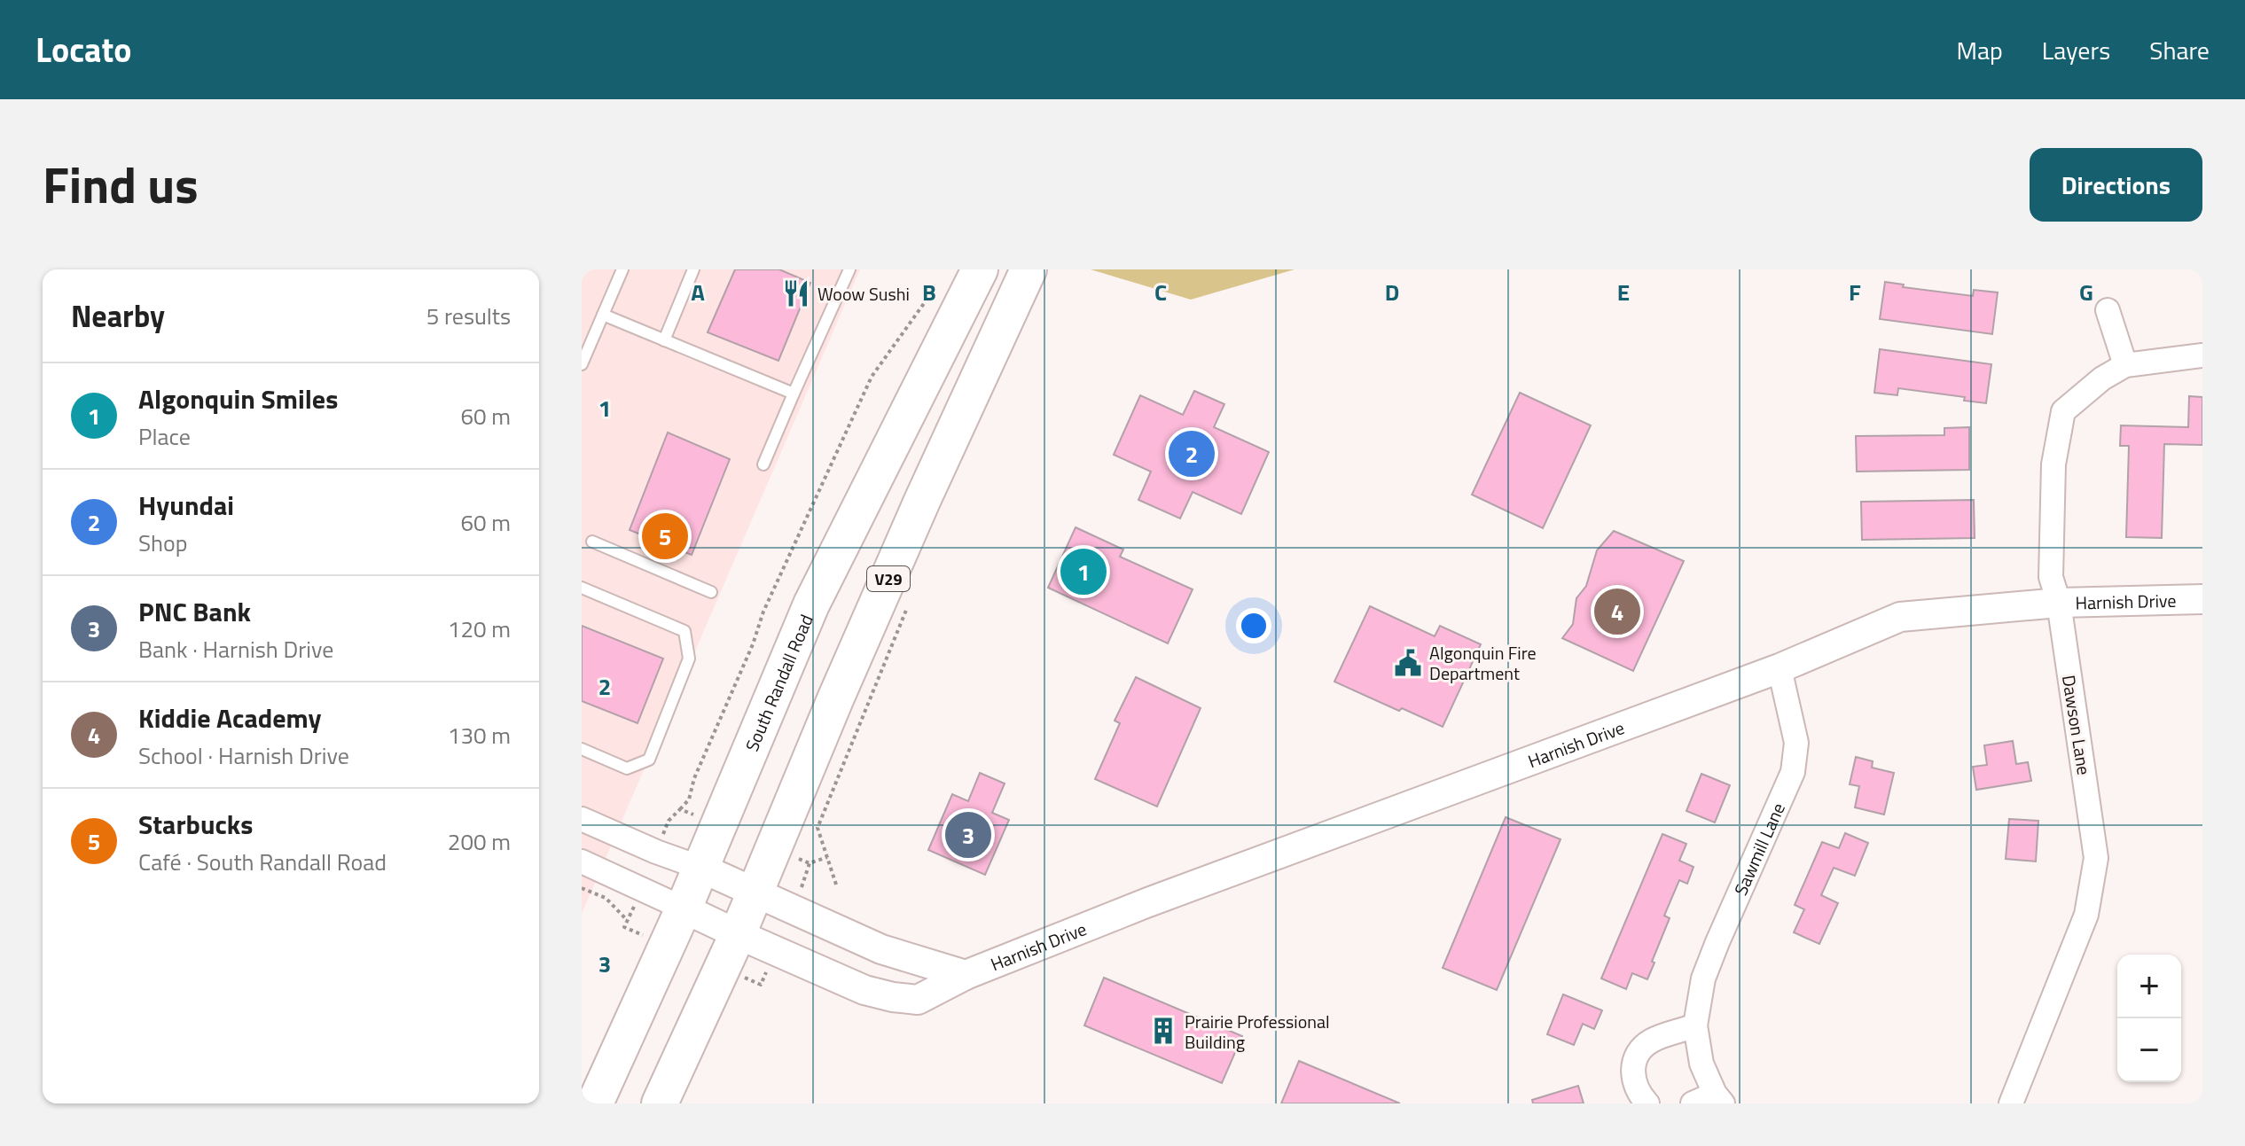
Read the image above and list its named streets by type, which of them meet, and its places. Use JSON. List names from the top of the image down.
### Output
{
  "streets": {
    "main road": ["V29", "South Randall Road"],
    "street": ["Harnish Drive", "Dawson Lane", "Sawmill Lane"]
  },
  "crossings": [
    ["V29", "Harnish Drive"],
    ["Harnish Drive", "South Randall Road"],
    ["Harnish Drive", "Dawson Lane"],
    ["Harnish Drive", "Sawmill Lane"]
  ],
  "places": {
    "restaurant": ["Woow Sushi"],
    "public building": ["Algonquin Fire Department"],
    "building": ["Prairie Professional Building"]
  },
  "page": {
    "header": "Locato",
    "nav": ["Map", "Layers", "Share"],
    "title": "Find us",
    "buttons": "Directions",
    "heading": ["Nearby", "5 results"],
    "list": [
      {
        "mark": "1",
        "name": "Algonquin Smiles",
        "note": "Place",
        "value": "60 m"
      },
      {
        "mark": "2",
        "name": "Hyundai",
        "note": "Shop",
        "value": "60 m"
      },
      {
        "mark": "3",
        "name": "PNC Bank",
        "note": "Bank · Harnish Drive",
        "value": "120 m"
      },
      {
        "mark": "4",
        "name": "Kiddie Academy",
        "note": "School · Harnish Drive",
        "value": "130 m"
      },
      {
        "mark": "5",
        "name": "Starbucks",
        "note": "Café · South Randall Road",
        "value": "200 m"
      }
    ],
    "pins": [
      "2",
      "5",
      "1",
      "4",
      "3"
    ],
    "map_buttons": ["+", "−"]
  },
  "grid": {
    "columns": [
      "A",
      "B",
      "C",
      "D",
      "E",
      "F",
      "G"
    ],
    "rows": ["1", "2", "3"]
  }
}
